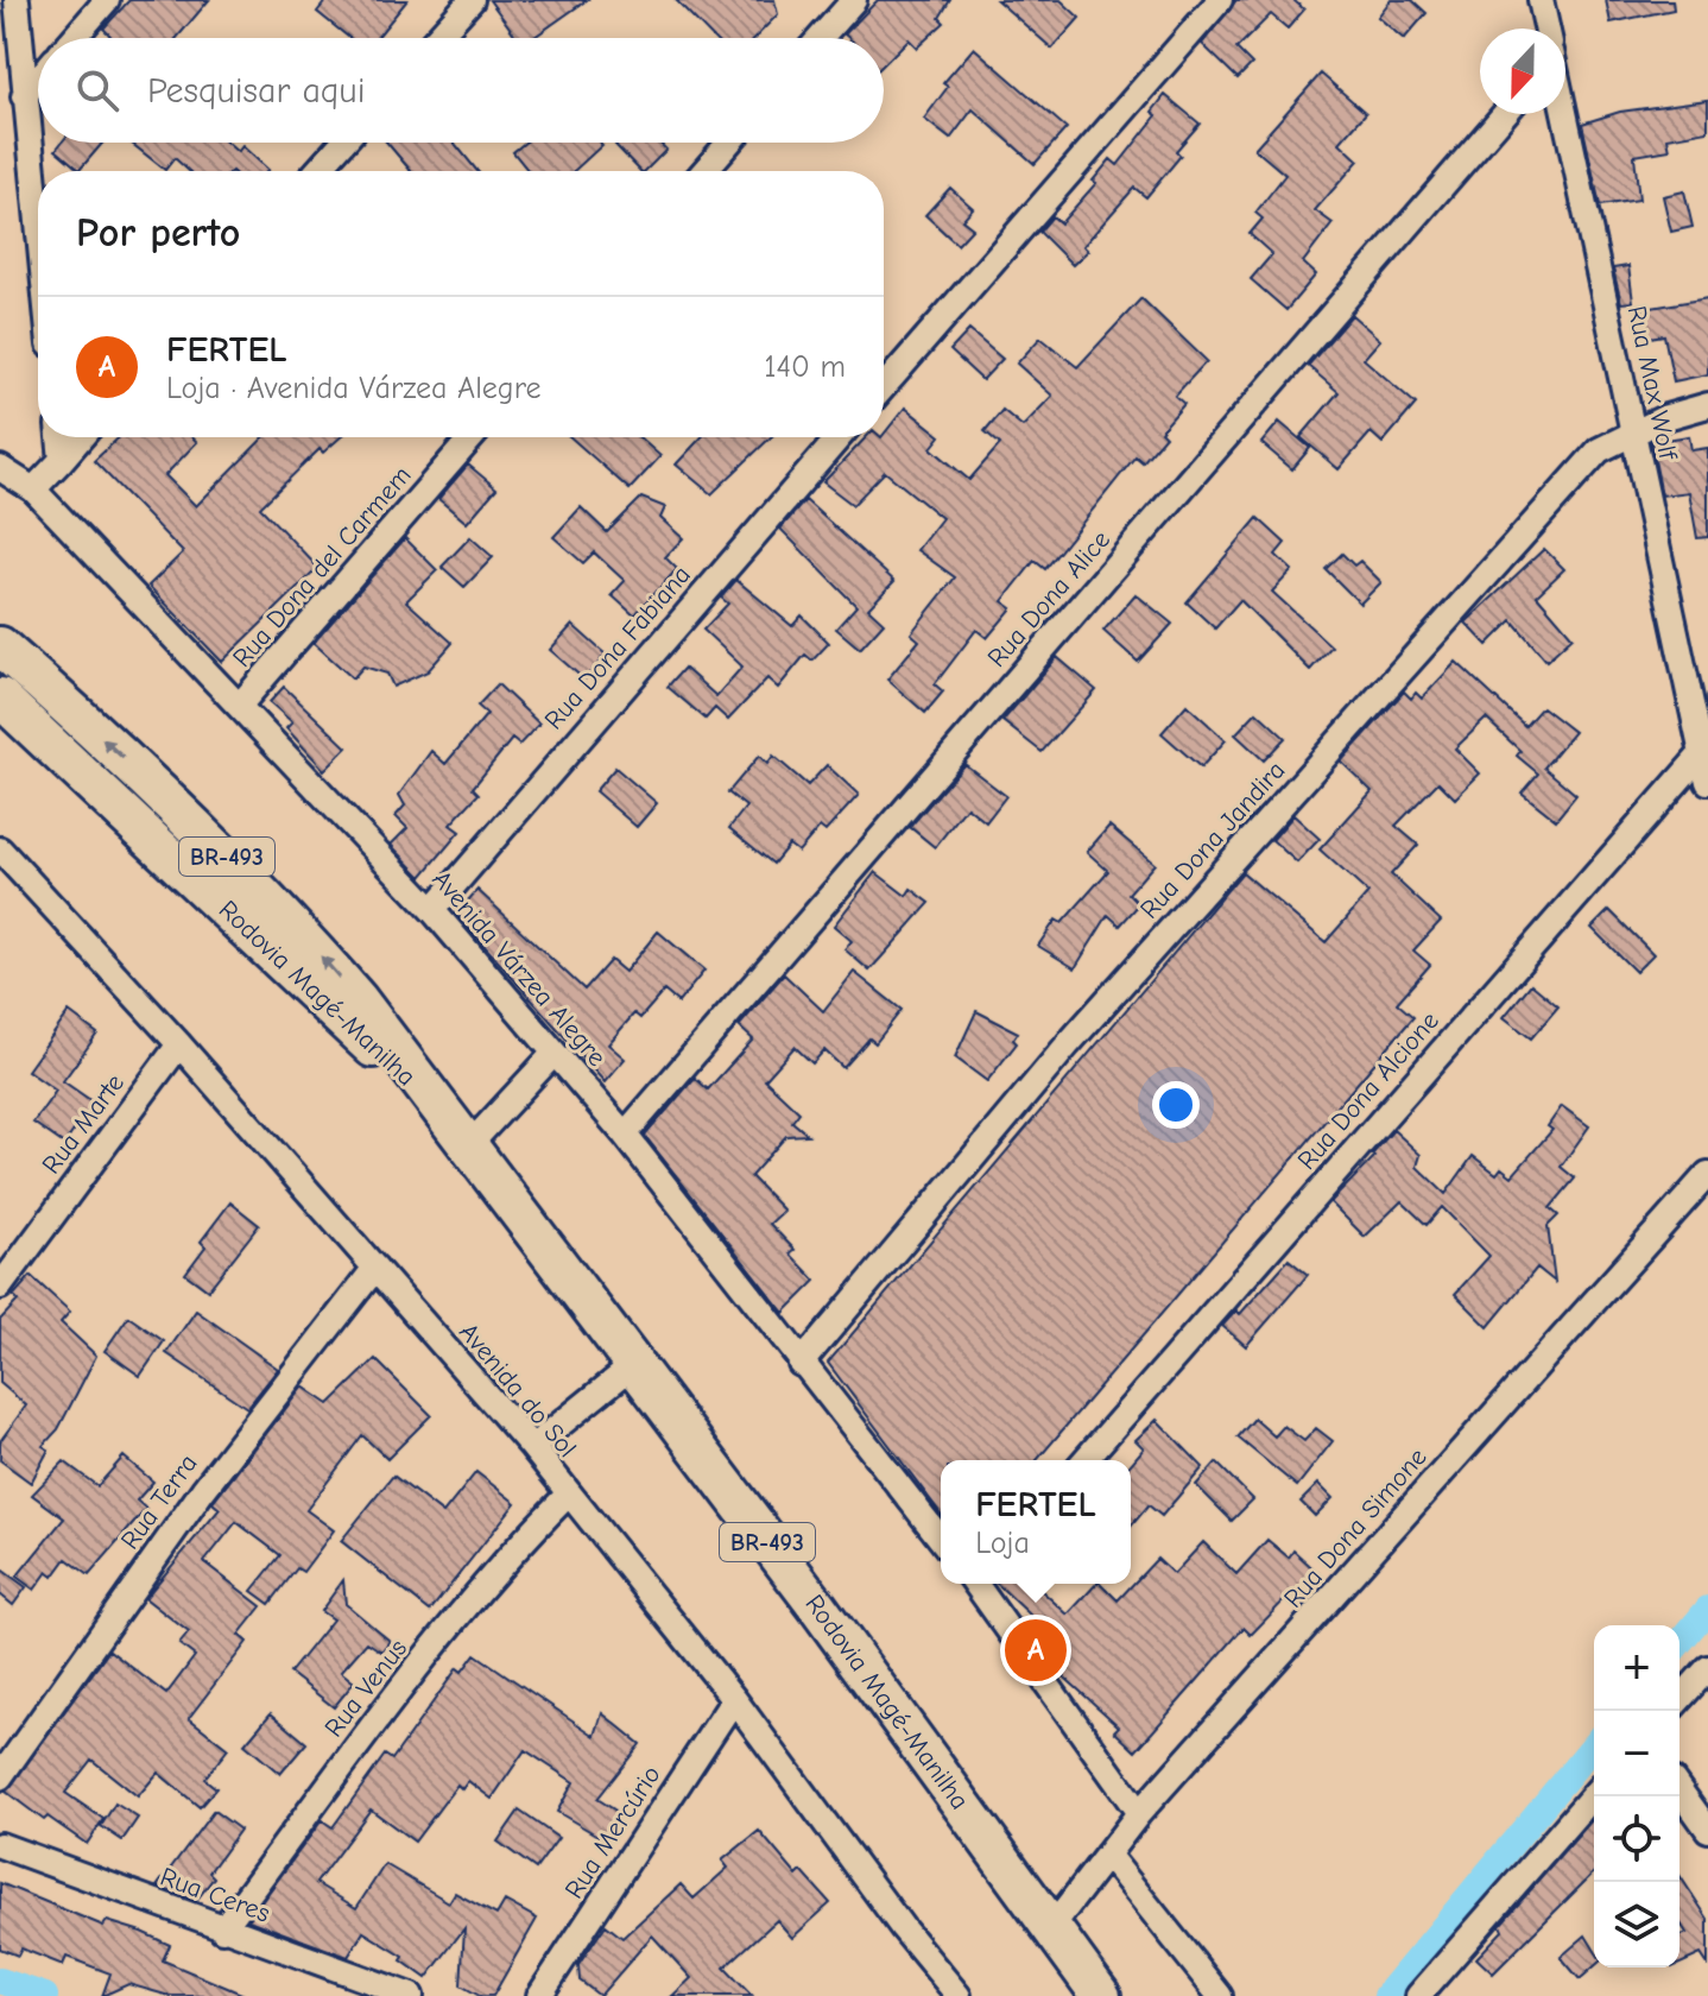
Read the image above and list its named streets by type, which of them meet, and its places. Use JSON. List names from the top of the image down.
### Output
{
  "streets": {
    "highway": ["BR-493", "Rodovia Magé-Manilha"],
    "street": [
      "Rua Max Wolf",
      "Rua Dona del Carmem",
      "Rua Dona Alice",
      "Rua Dona Fabiana",
      "Rua Dona Jandira",
      "Avenida Várzea Alegre",
      "Rua Dona Alcione",
      "Rua Marte",
      "Avenida do Sol",
      "Rua Terra",
      "Rua Dona Simone",
      "Rua Venus",
      "Rua Mercúrio",
      "Rua Ceres"
    ]
  },
  "crossings": [
    ["Rua Max Wolf", "Rua Dona Jandira"],
    ["Rua Max Wolf", "Rua Dona Alcione"],
    ["Rua Dona del Carmem", "Avenida Várzea Alegre"],
    ["Rua Dona Alice", "Avenida Várzea Alegre"],
    ["Rua Dona Fabiana", "Avenida Várzea Alegre"],
    ["Rua Dona Jandira", "Avenida Várzea Alegre"],
    ["Rodovia Magé-Manilha", "Rua Dona Simone"],
    ["Rua Marte", "Avenida do Sol"],
    ["Avenida do Sol", "Rua Terra"],
    ["Avenida do Sol", "Rua Venus"],
    ["Avenida do Sol", "Rua Mercúrio"],
    ["Rua Venus", "Rua Ceres"]
  ],
  "north": "bottom",
  "page": {
    "search": "Pesquisar aqui",
    "heading": "Por perto",
    "list": [
      {
        "mark": "A",
        "name": "FERTEL",
        "note": "Loja · Avenida Várzea Alegre",
        "value": "140 m"
      }
    ],
    "popup": ["FERTEL", "Loja"],
    "pins": "A",
    "map_buttons": ["+", "−"]
  }
}
